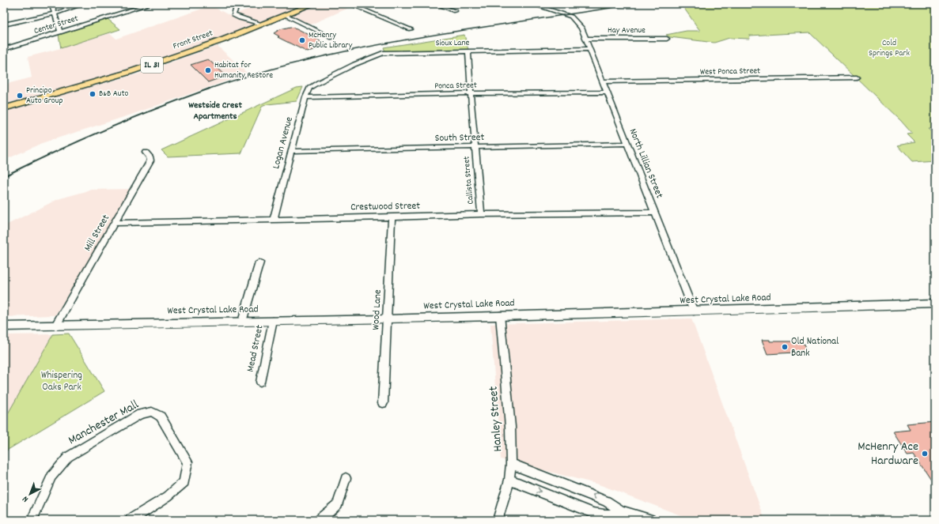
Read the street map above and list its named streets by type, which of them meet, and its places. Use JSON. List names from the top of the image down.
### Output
{
  "streets": {
    "main road": ["Front Street", "IL 31"],
    "street": [
      "Center Street",
      "Hay Avenue",
      "Sioux Lane",
      "West Ponca Street",
      "Ponca Street",
      "South Street",
      "Logan Avenue",
      "North Lillian Street",
      "Callista Street",
      "Crestwood Street",
      "Mill Street",
      "West Crystal Lake Road",
      "Wood Lane",
      "Mead Street",
      "Hanley Street",
      "Manchester Mall"
    ]
  },
  "crossings": [
    ["Hay Avenue", "North Lillian Street"],
    ["Sioux Lane", "Logan Avenue"],
    ["Sioux Lane", "North Lillian Street"],
    ["Sioux Lane", "Callista Street"],
    ["West Ponca Street", "North Lillian Street"],
    ["Ponca Street", "Logan Avenue"],
    ["Ponca Street", "North Lillian Street"],
    ["Ponca Street", "Callista Street"],
    ["South Street", "Logan Avenue"],
    ["South Street", "North Lillian Street"],
    ["South Street", "Callista Street"],
    ["Logan Avenue", "Crestwood Street"],
    ["North Lillian Street", "Crestwood Street"],
    ["North Lillian Street", "West Crystal Lake Road"],
    ["Callista Street", "Crestwood Street"],
    ["Crestwood Street", "Mill Street"],
    ["Crestwood Street", "Wood Lane"],
    ["Mill Street", "West Crystal Lake Road"],
    ["West Crystal Lake Road", "Wood Lane"],
    ["West Crystal Lake Road", "Mead Street"],
    ["West Crystal Lake Road", "Hanley Street"]
  ],
  "districts": ["Westside Crest Apartments"],
  "parks": ["Cold Springs Park", "Whispering Oaks Park"],
  "places": [
    "McHenry Public Library",
    "Habitat for Humanity ReStore",
    "B&B Auto",
    "Principo Auto Group",
    "Old National Bank",
    "McHenry Ace Hardware"
  ],
  "north": "bottom left"
}
